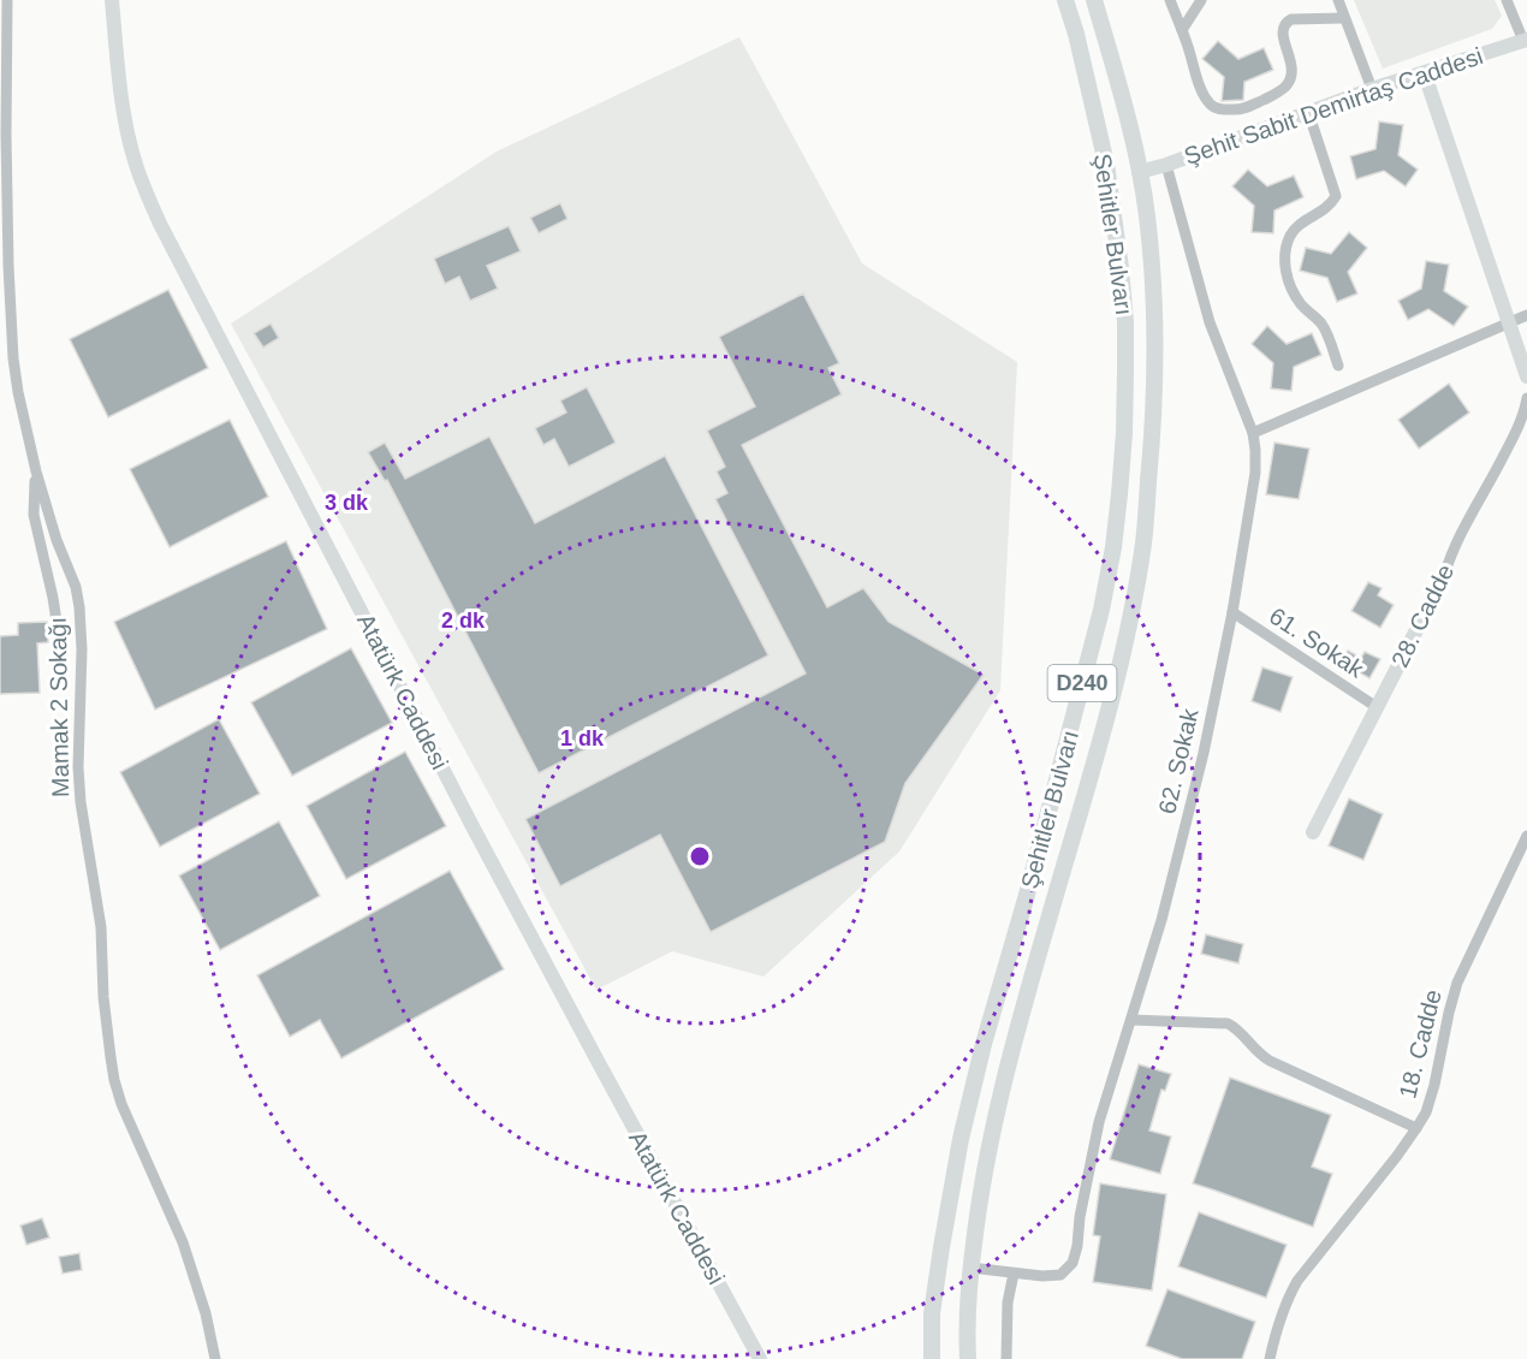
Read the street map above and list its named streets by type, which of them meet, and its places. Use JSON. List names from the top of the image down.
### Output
{
  "streets": {
    "main road": [
      "Şehit Sabit Demirtaş Caddesi",
      "Şehitler Bulvarı",
      "28. Cadde",
      "D240",
      "Atatürk Caddesi"
    ],
    "street": [
      "61. Sokak",
      "Mamak 2 Sokağı",
      "62. Sokak",
      "18. Cadde"
    ]
  },
  "crossings": [
    ["Şehit Sabit Demirtaş Caddesi", "Şehitler Bulvarı"],
    ["Şehit Sabit Demirtaş Caddesi", "62. Sokak"],
    ["Şehitler Bulvarı", "62. Sokak"],
    ["28. Cadde", "61. Sokak"],
    ["61. Sokak", "62. Sokak"]
  ],
  "rings": ["3 dk", "2 dk", "1 dk"]
}
